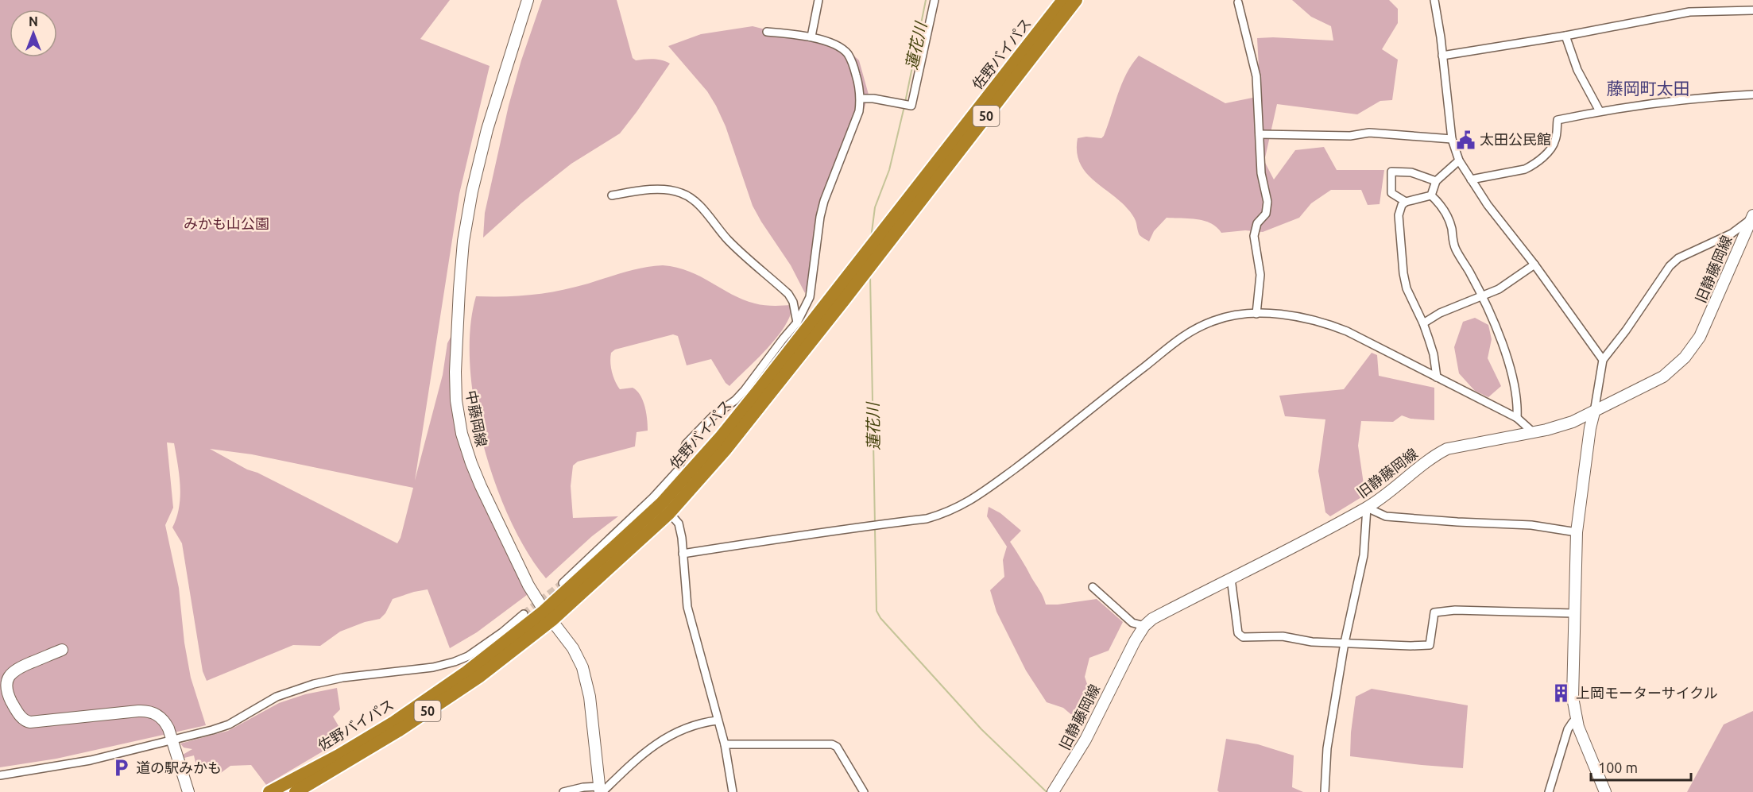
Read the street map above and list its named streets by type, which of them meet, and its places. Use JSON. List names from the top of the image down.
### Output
{
  "streets": {
    "highway": ["佐野バイパス", "50"],
    "street": ["旧静藤岡線", "中藤岡線"]
  },
  "crossings": [
    ["佐野バイパス", "中藤岡線"]
  ],
  "districts": ["藤岡町太田"],
  "water": ["蓮花川"],
  "parks": ["みかも山公園"],
  "places": {
    "public building": ["太田公民館"],
    "building": ["上岡モーターサイクル"],
    "parking": ["道の駅みかも"]
  },
  "scale_bar": "100 m",
  "north": "top"
}
